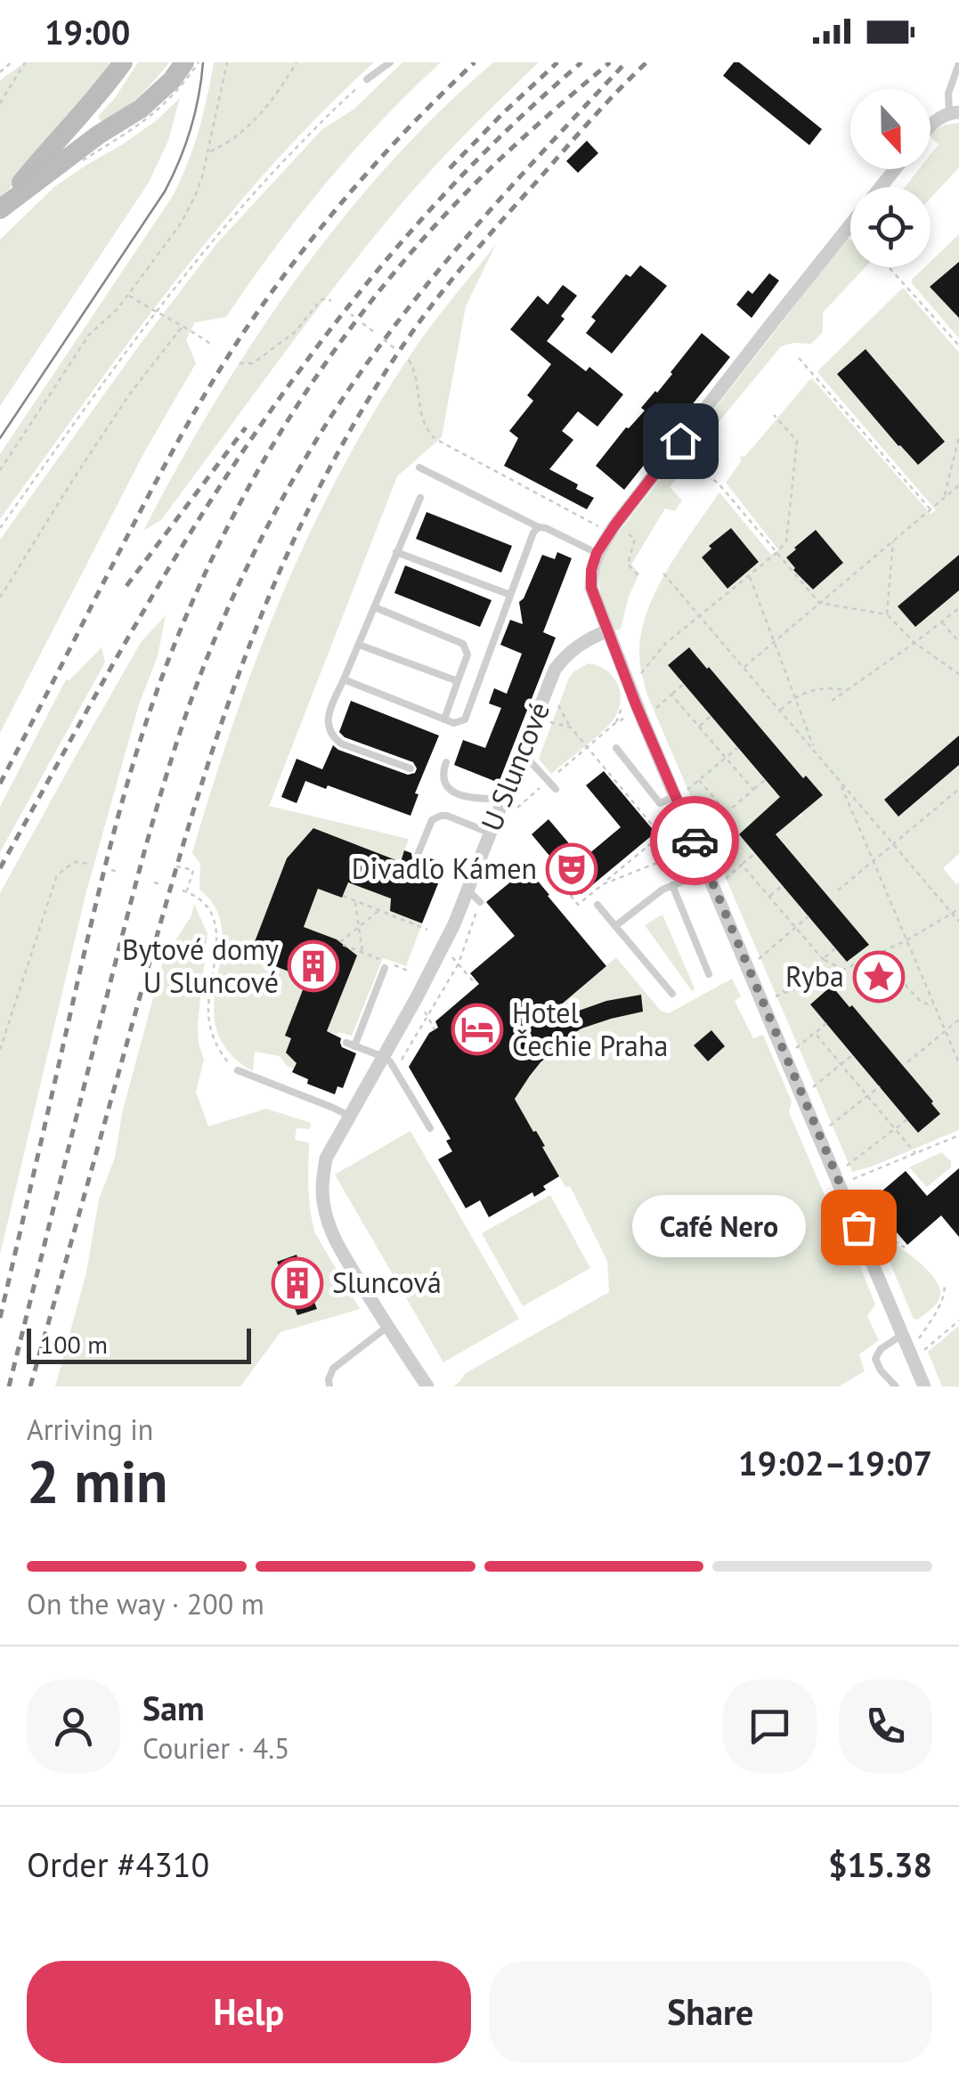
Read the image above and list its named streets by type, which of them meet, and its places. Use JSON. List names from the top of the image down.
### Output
{
  "streets": {
    "street": ["U Sluncové"]
  },
  "places": {
    "theatre": ["Divadlo Kámen"],
    "building": ["Bytové domy U Sluncové", "Sluncová"],
    "place": ["Ryba"],
    "hotel": ["Hotel Čechie Praha"],
    "other": ["Café Nero"]
  },
  "scale_bar": "100 m",
  "north": "bottom",
  "page": {
    "status": "19:00",
    "bubble": "Café Nero",
    "scale": "100 m",
    "heading": ["2 min", "Arriving in", "19:02–19:07"],
    "panel": [
      "Sam",
      "Courier · 4.5",
      "Order #4310",
      "$15.38"
    ],
    "bar": "On the way · 200 m",
    "buttons": ["Help", "Share"]
  }
}
